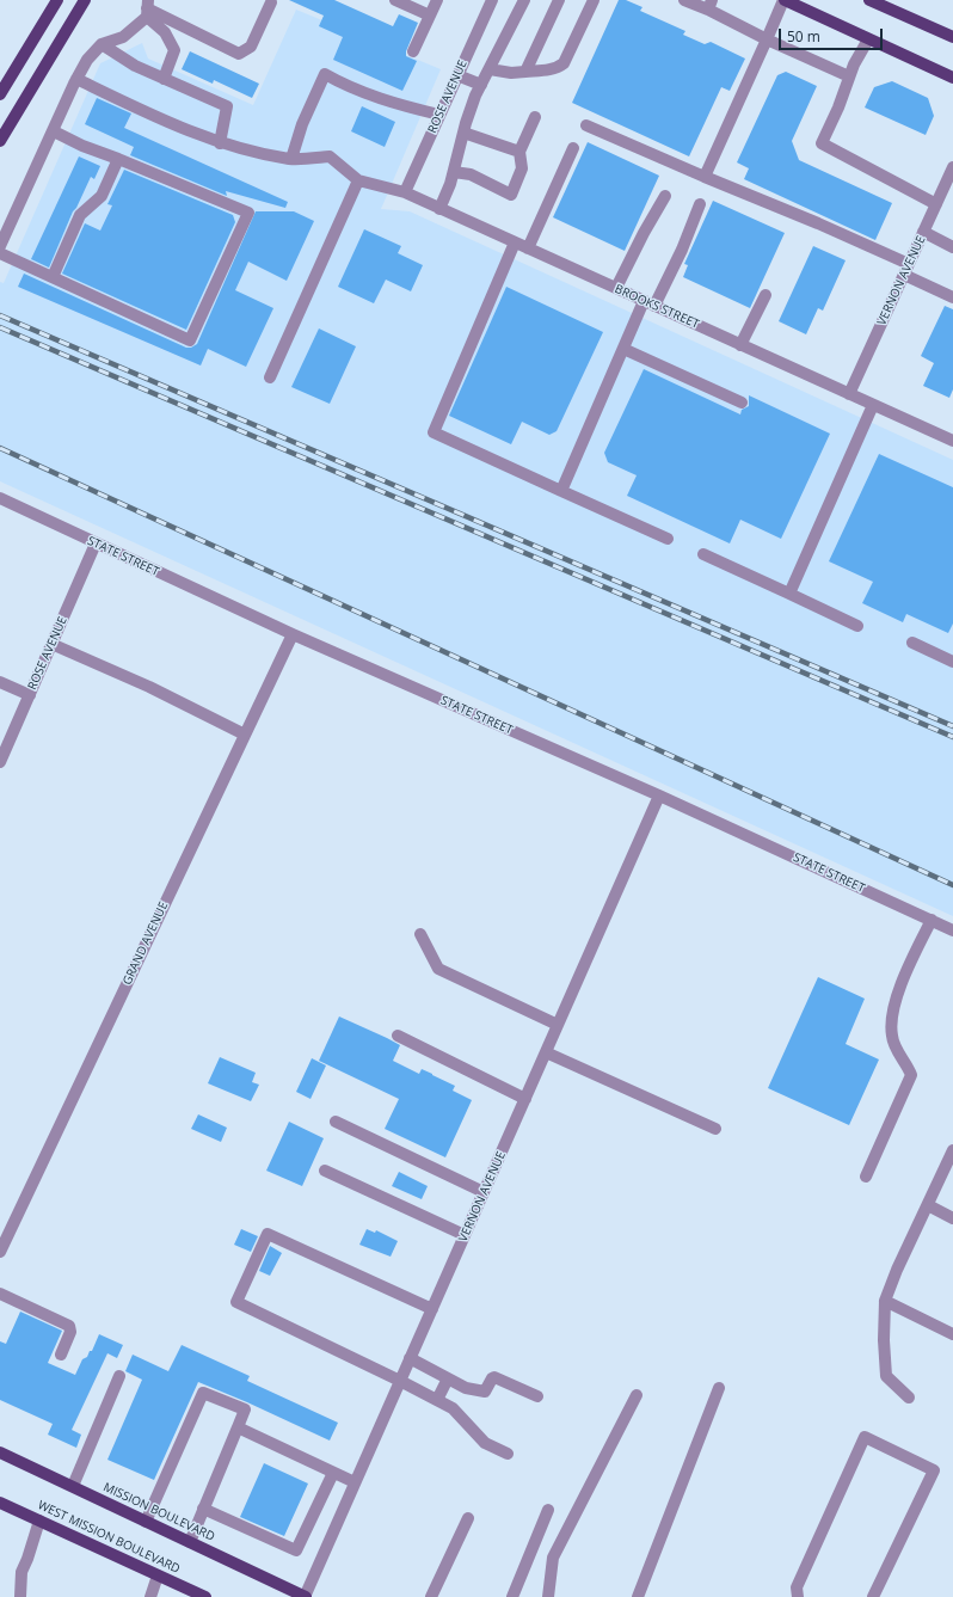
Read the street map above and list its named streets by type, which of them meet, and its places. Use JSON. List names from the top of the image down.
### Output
{
  "streets": {
    "main road": ["MISSION BOULEVARD", "WEST MISSION BOULEVARD"],
    "street": [
      "ROSE AVENUE",
      "VERNON AVENUE",
      "BROOKS STREET",
      "STATE STREET",
      "GRAND AVENUE"
    ]
  },
  "crossings": [
    ["ROSE AVENUE", "BROOKS STREET"],
    ["ROSE AVENUE", "STATE STREET"],
    ["VERNON AVENUE", "BROOKS STREET"],
    ["VERNON AVENUE", "STATE STREET"],
    ["VERNON AVENUE", "MISSION BOULEVARD"],
    ["STATE STREET", "GRAND AVENUE"]
  ],
  "scale_bar": "50 m"
}
